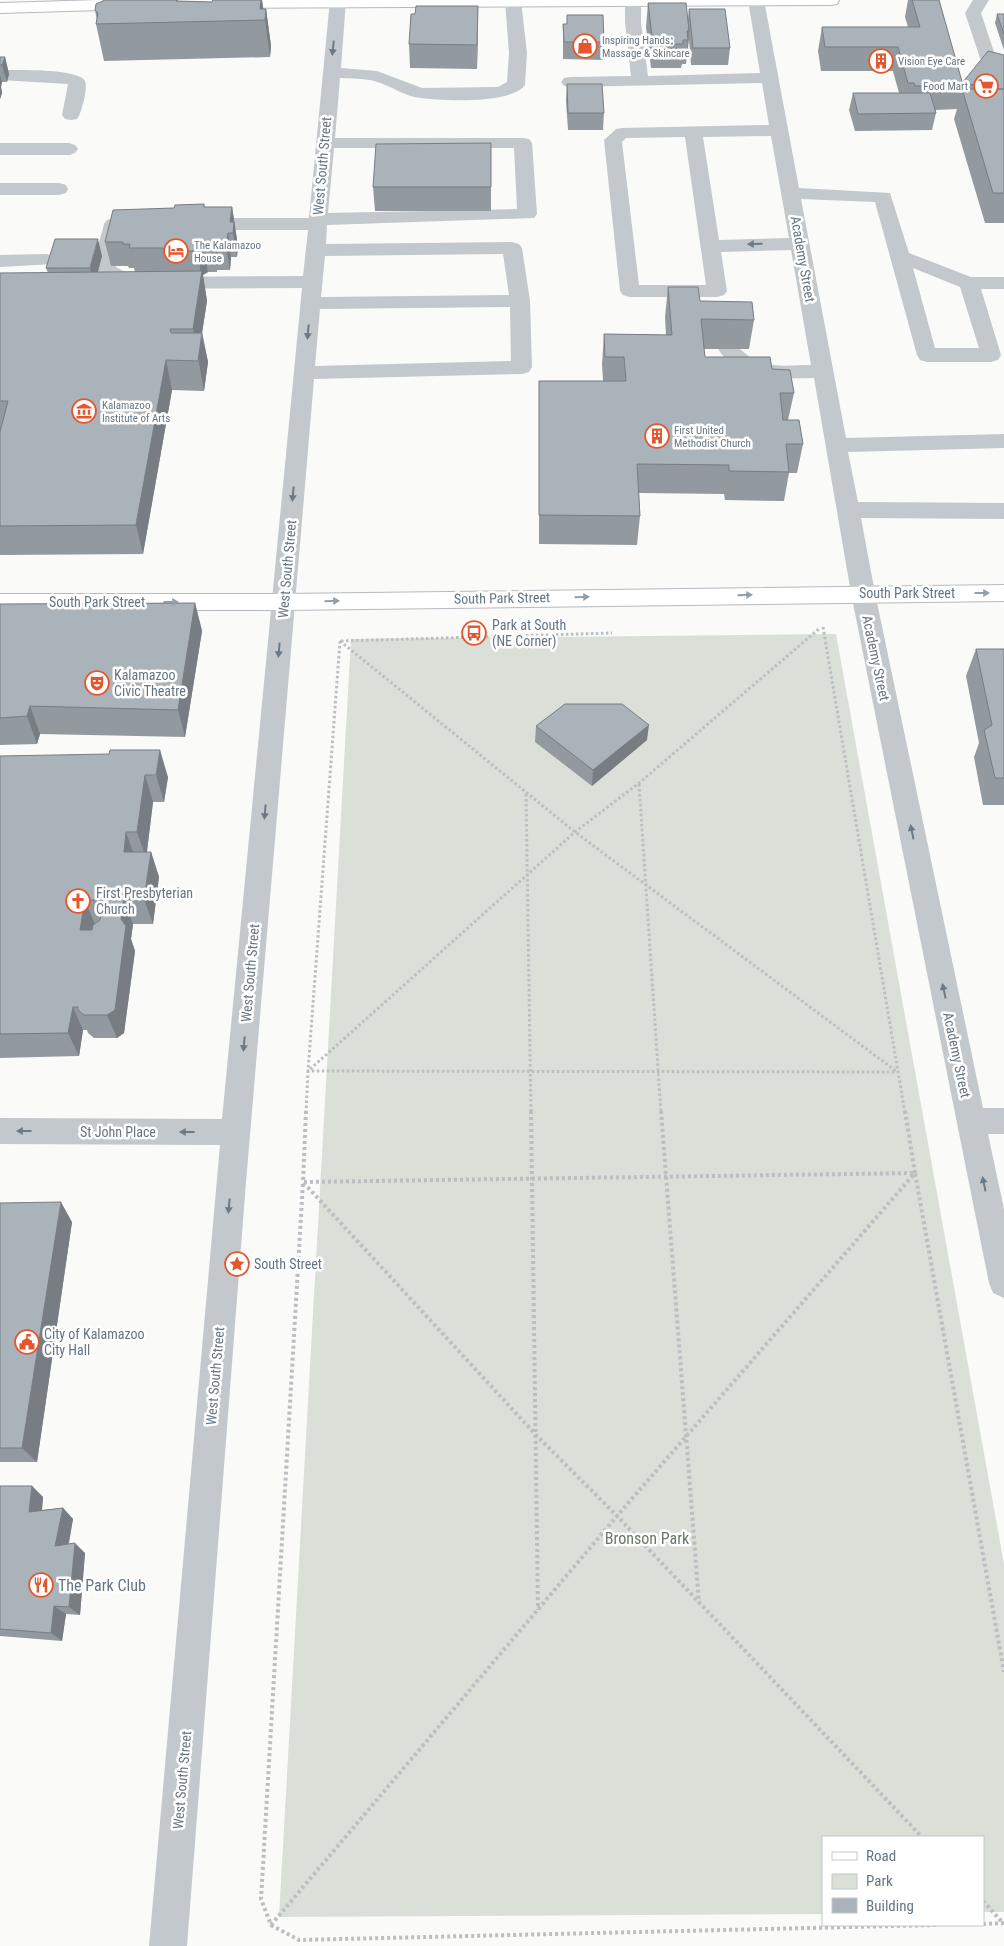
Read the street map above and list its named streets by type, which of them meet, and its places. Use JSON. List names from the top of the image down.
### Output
{
  "streets": {
    "main road": ["South Park Street"],
    "street": ["West South Street", "Academy Street", "St John Place"]
  },
  "crossings": [
    ["West South Street", "South Park Street"],
    ["West South Street", "St John Place"],
    ["Academy Street", "South Park Street"]
  ],
  "one_way": [
    "West South Street",
    "Academy Street",
    "South Park Street",
    "St John Place"
  ],
  "parks": ["Bronson Park"],
  "places": {
    "shop": ["Inspiring Hands: Massage & Skincare"],
    "building": ["Vision Eye Care", "First United Methodist Church"],
    "supermarket": ["Food Mart"],
    "hotel": ["The Kalamazoo House"],
    "museum": ["Kalamazoo Institute of Arts"],
    "bus stop": ["Park at South (NE Corner)"],
    "theatre": ["Kalamazoo Civic Theatre"],
    "church": ["First Presbyterian Church"],
    "place": ["South Street"],
    "public building": ["City of Kalamazoo City Hall"],
    "restaurant": ["The Park Club"]
  },
  "legend": ["Road", "Park", "Building"]
}
